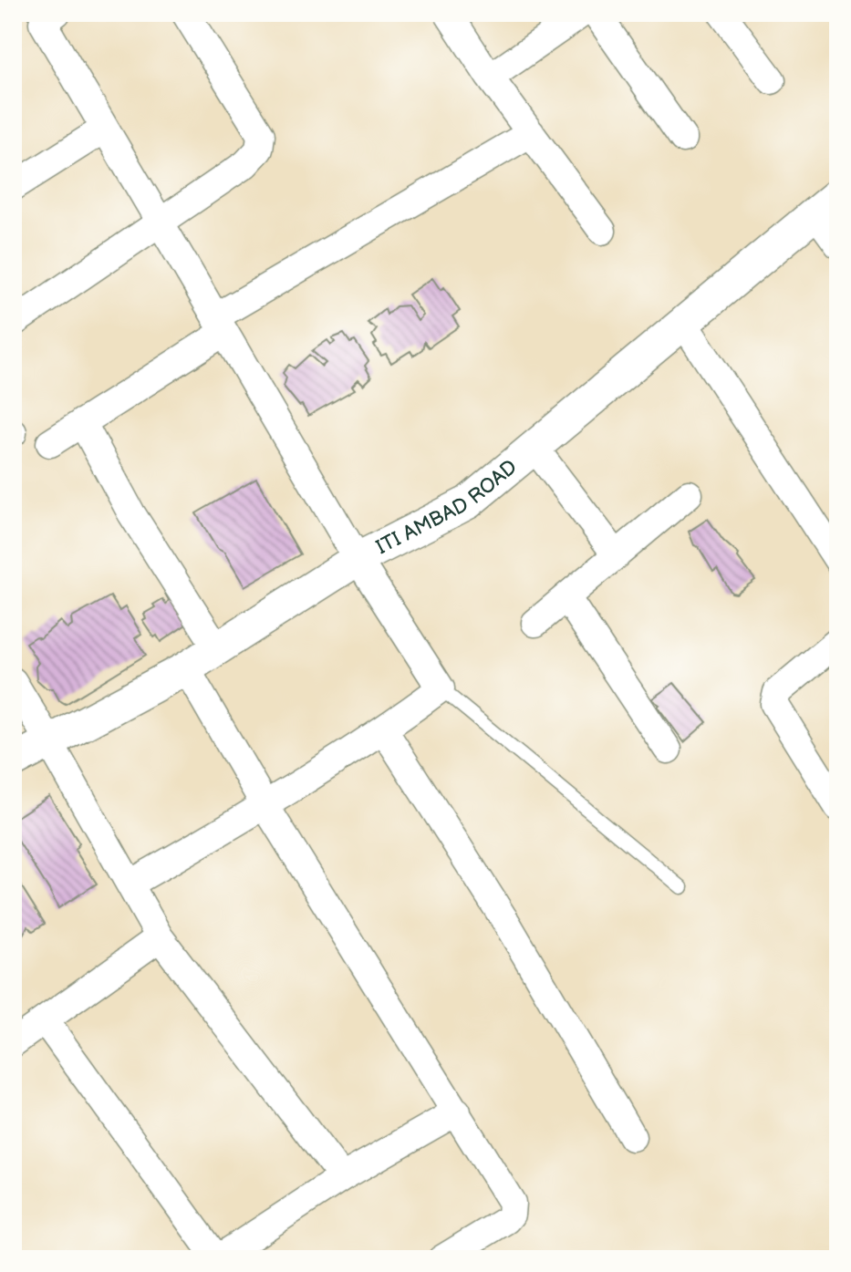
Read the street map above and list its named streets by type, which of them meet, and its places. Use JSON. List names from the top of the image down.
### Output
{
  "streets": {
    "street": ["ITI AMBAD ROAD"]
  }
}
